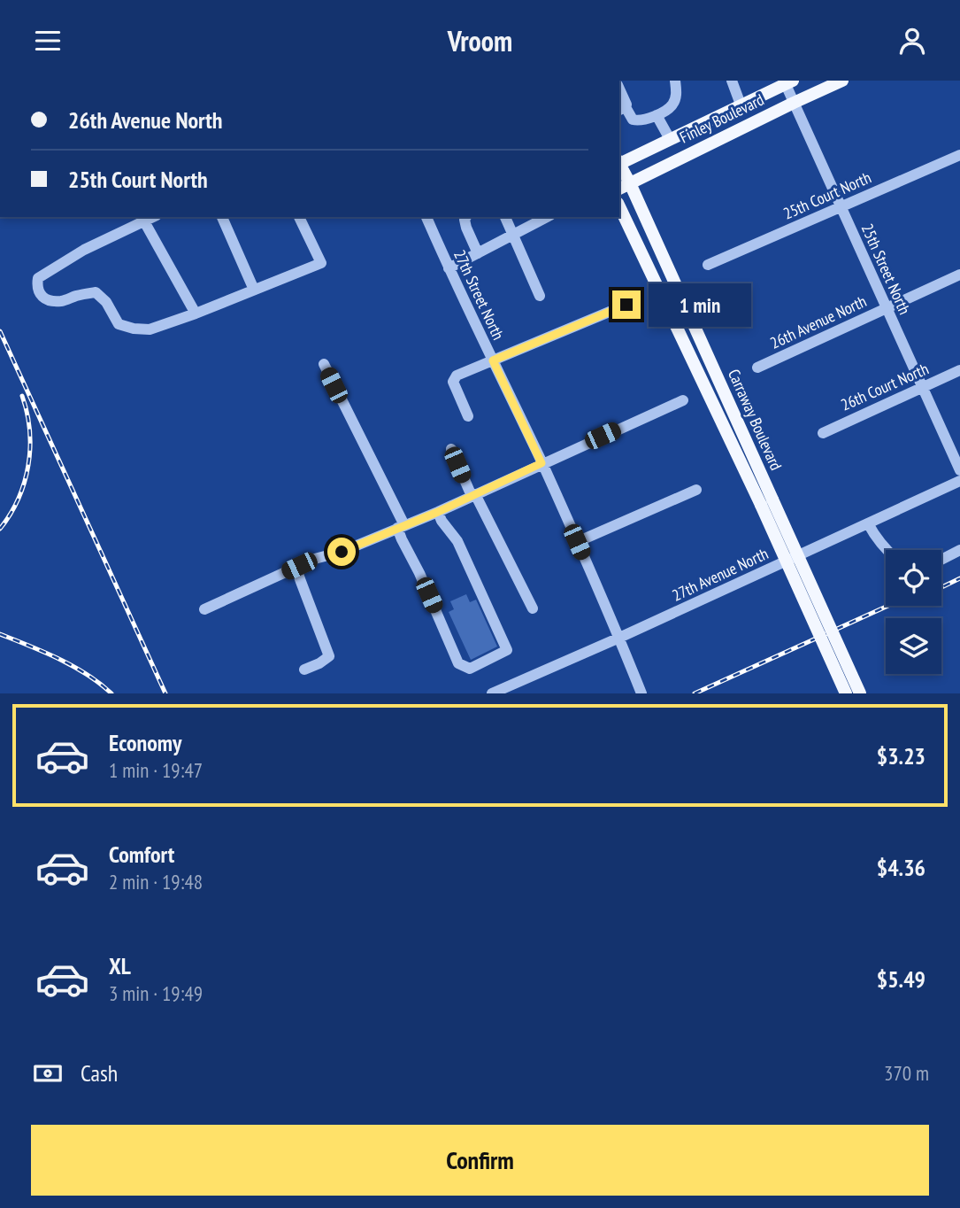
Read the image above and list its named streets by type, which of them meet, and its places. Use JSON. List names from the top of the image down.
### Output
{
  "streets": {
    "main road": ["Finley Boulevard", "Carraway Boulevard"],
    "street": [
      "25th Court North",
      "25th Street North",
      "27th Street North",
      "26th Avenue North",
      "26th Court North",
      "27th Avenue North"
    ]
  },
  "crossings": [
    ["Finley Boulevard", "25th Street North"],
    ["Finley Boulevard", "Carraway Boulevard"],
    ["25th Court North", "25th Street North"],
    ["25th Street North", "26th Avenue North"],
    ["25th Street North", "26th Court North"],
    ["27th Street North", "27th Avenue North"]
  ],
  "page": {
    "header": "Vroom",
    "banner": ["26th Avenue North", "25th Court North"],
    "bubble": "1 min",
    "list": [
      {
        "name": "Economy",
        "note": "1 min · 19:47",
        "value": "$3.23"
      },
      {
        "name": "Comfort",
        "note": "2 min · 19:48",
        "value": "$4.36"
      },
      {
        "name": "XL",
        "note": "3 min · 19:49",
        "value": "$5.49"
      }
    ],
    "pay": ["Cash", "370 m"],
    "buttons": "Confirm"
  }
}
